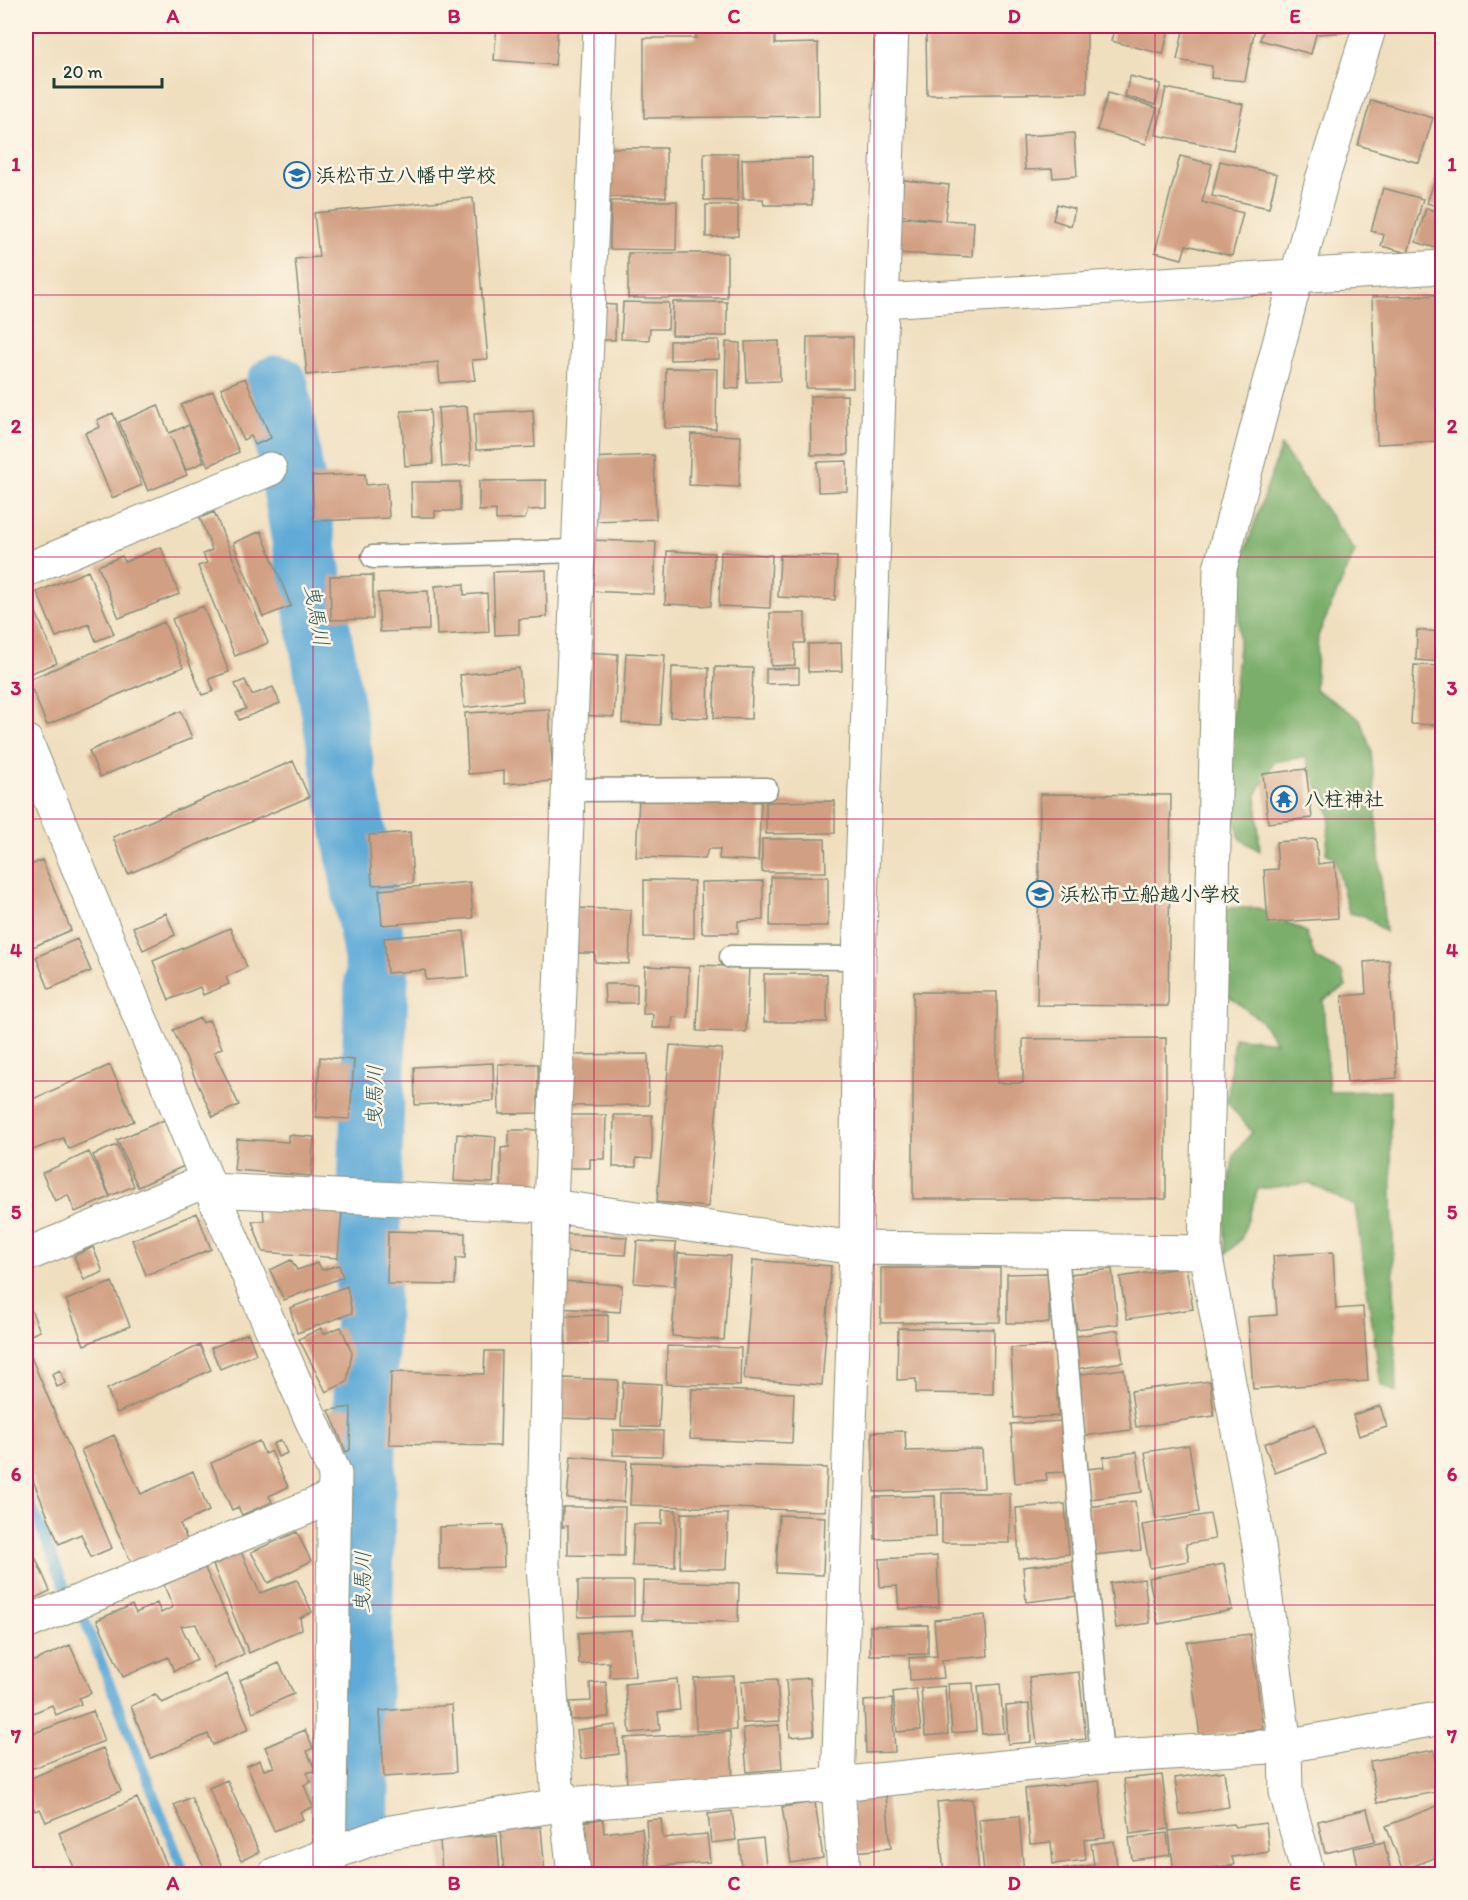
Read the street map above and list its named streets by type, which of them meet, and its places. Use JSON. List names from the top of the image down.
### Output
{
  "water": ["曳馬川"],
  "places": {
    "school or university": ["浜松市立八幡中学校", "浜松市立船越小学校"],
    "temple": ["八柱神社"]
  },
  "scale_bar": "20 m",
  "grid": {
    "columns": [
      "A",
      "B",
      "C",
      "D",
      "E"
    ],
    "rows": [
      "1",
      "2",
      "3",
      "4",
      "5",
      "6",
      "7"
    ]
  }
}
